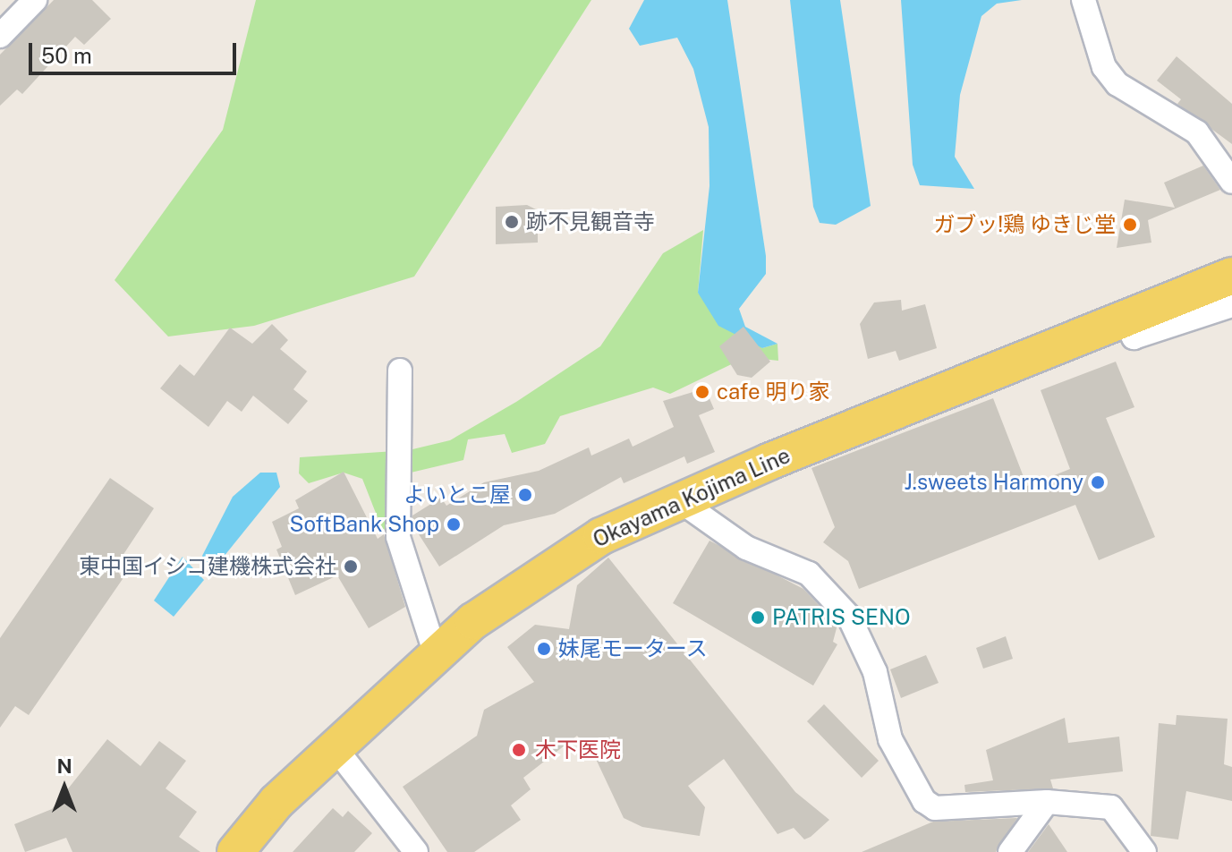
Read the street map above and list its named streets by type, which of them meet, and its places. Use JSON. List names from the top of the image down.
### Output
{
  "streets": {
    "main road": ["Okayama Kojima Line"]
  },
  "places": [
    "跡不見観音寺",
    "ガブッ!鶏 ゆきじ堂",
    "cafe 明り家",
    "J.sweets Harmony",
    "よいとこ屋",
    "SoftBank Shop",
    "東中国イシコ建機株式会社",
    "PATRIS SENO",
    "妹尾モータース",
    "木下医院"
  ],
  "scale_bar": "50 m",
  "north": "top"
}
